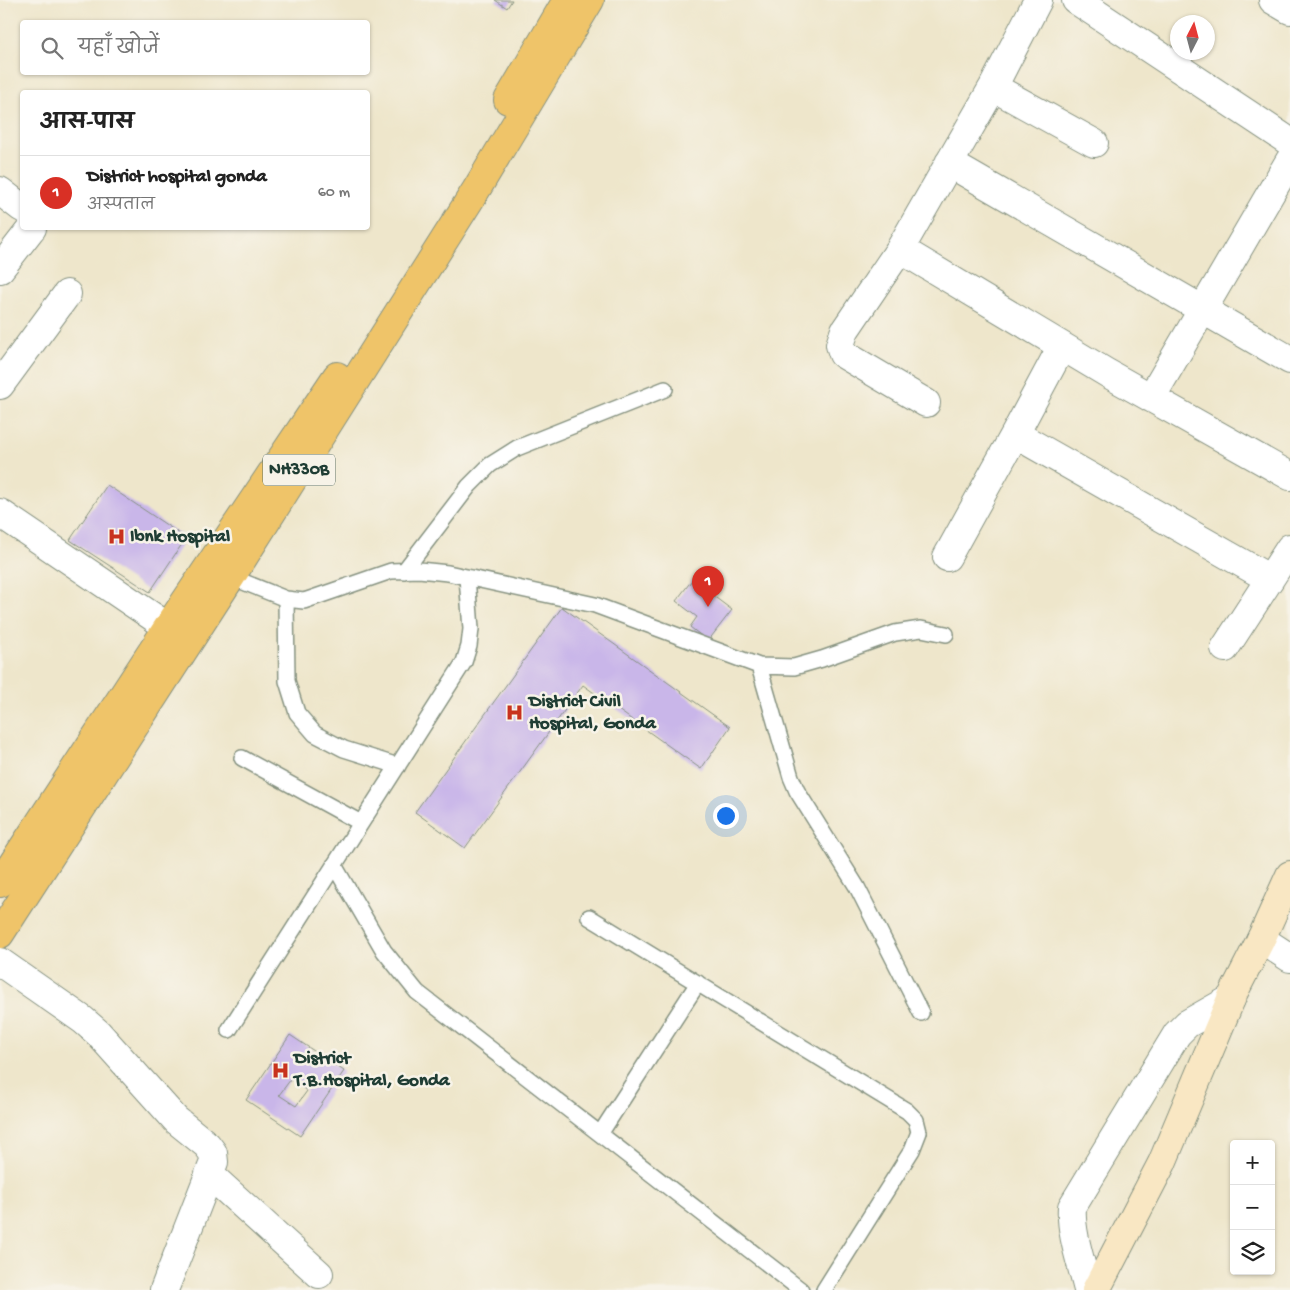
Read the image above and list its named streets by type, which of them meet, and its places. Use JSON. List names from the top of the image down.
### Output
{
  "streets": {
    "highway": ["NH330B"]
  },
  "places": {
    "hospital": ["Ibnk Hospital", "District Civil Hospital, Gonda", "District T.B.Hospital, Gonda"]
  },
  "north": "top",
  "page": {
    "search": "यहाँ खोजें",
    "heading": "आस-पास",
    "list": [
      {
        "mark": "1",
        "name": "District hospital gonda",
        "note": "अस्पताल",
        "value": "60 m"
      }
    ],
    "pins": "1",
    "map_buttons": ["+", "−"]
  }
}
